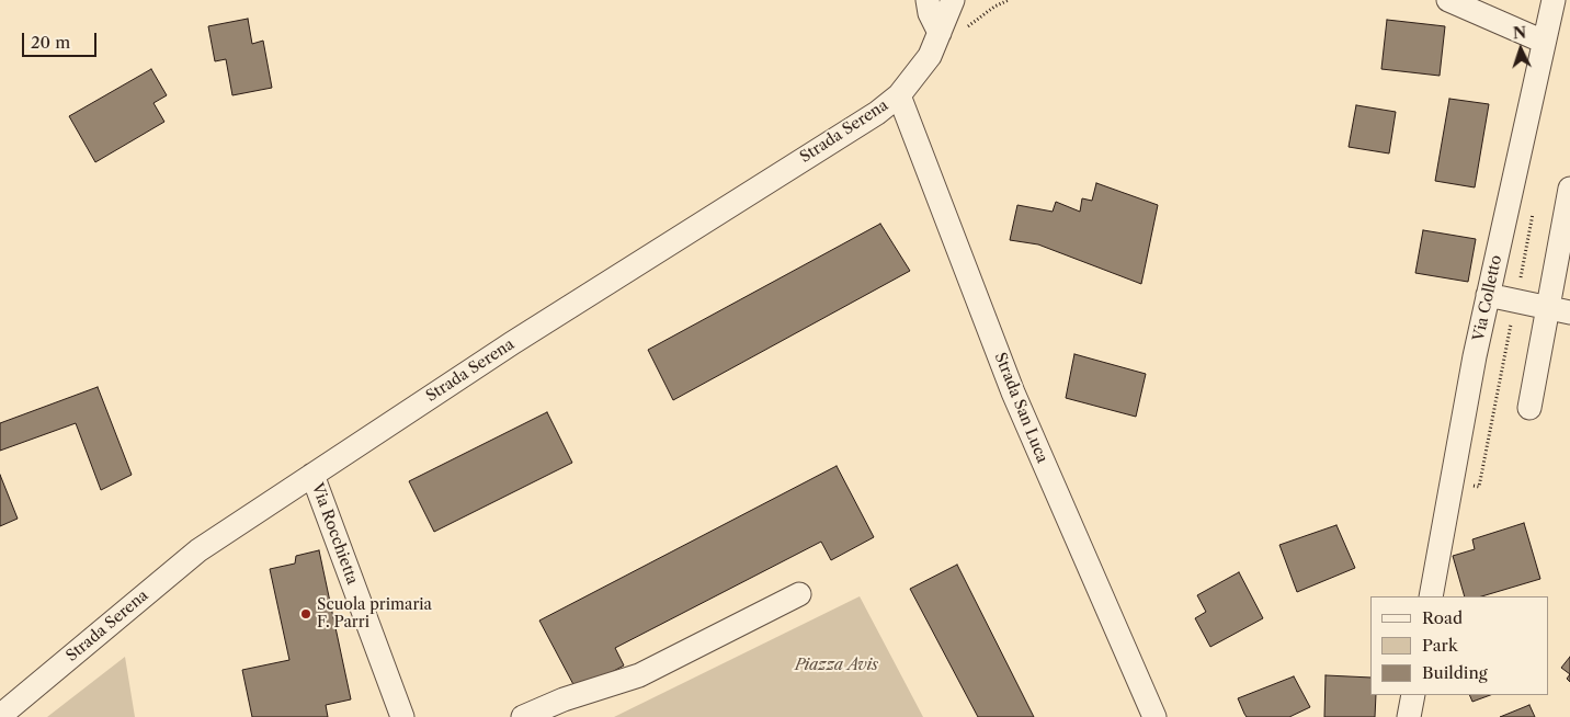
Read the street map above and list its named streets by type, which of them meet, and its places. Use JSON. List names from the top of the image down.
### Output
{
  "streets": {
    "street": [
      "Strada Serena",
      "Via Colletto",
      "Strada San Luca",
      "Via Rocchietta"
    ]
  },
  "crossings": [
    ["Strada Serena", "Strada San Luca"],
    ["Strada Serena", "Via Rocchietta"]
  ],
  "parks": ["Piazza Avis"],
  "places": ["Scuola primaria F. Parri"],
  "legend": ["Road", "Park", "Building"],
  "scale_bar": "20 m",
  "north": "top"
}
